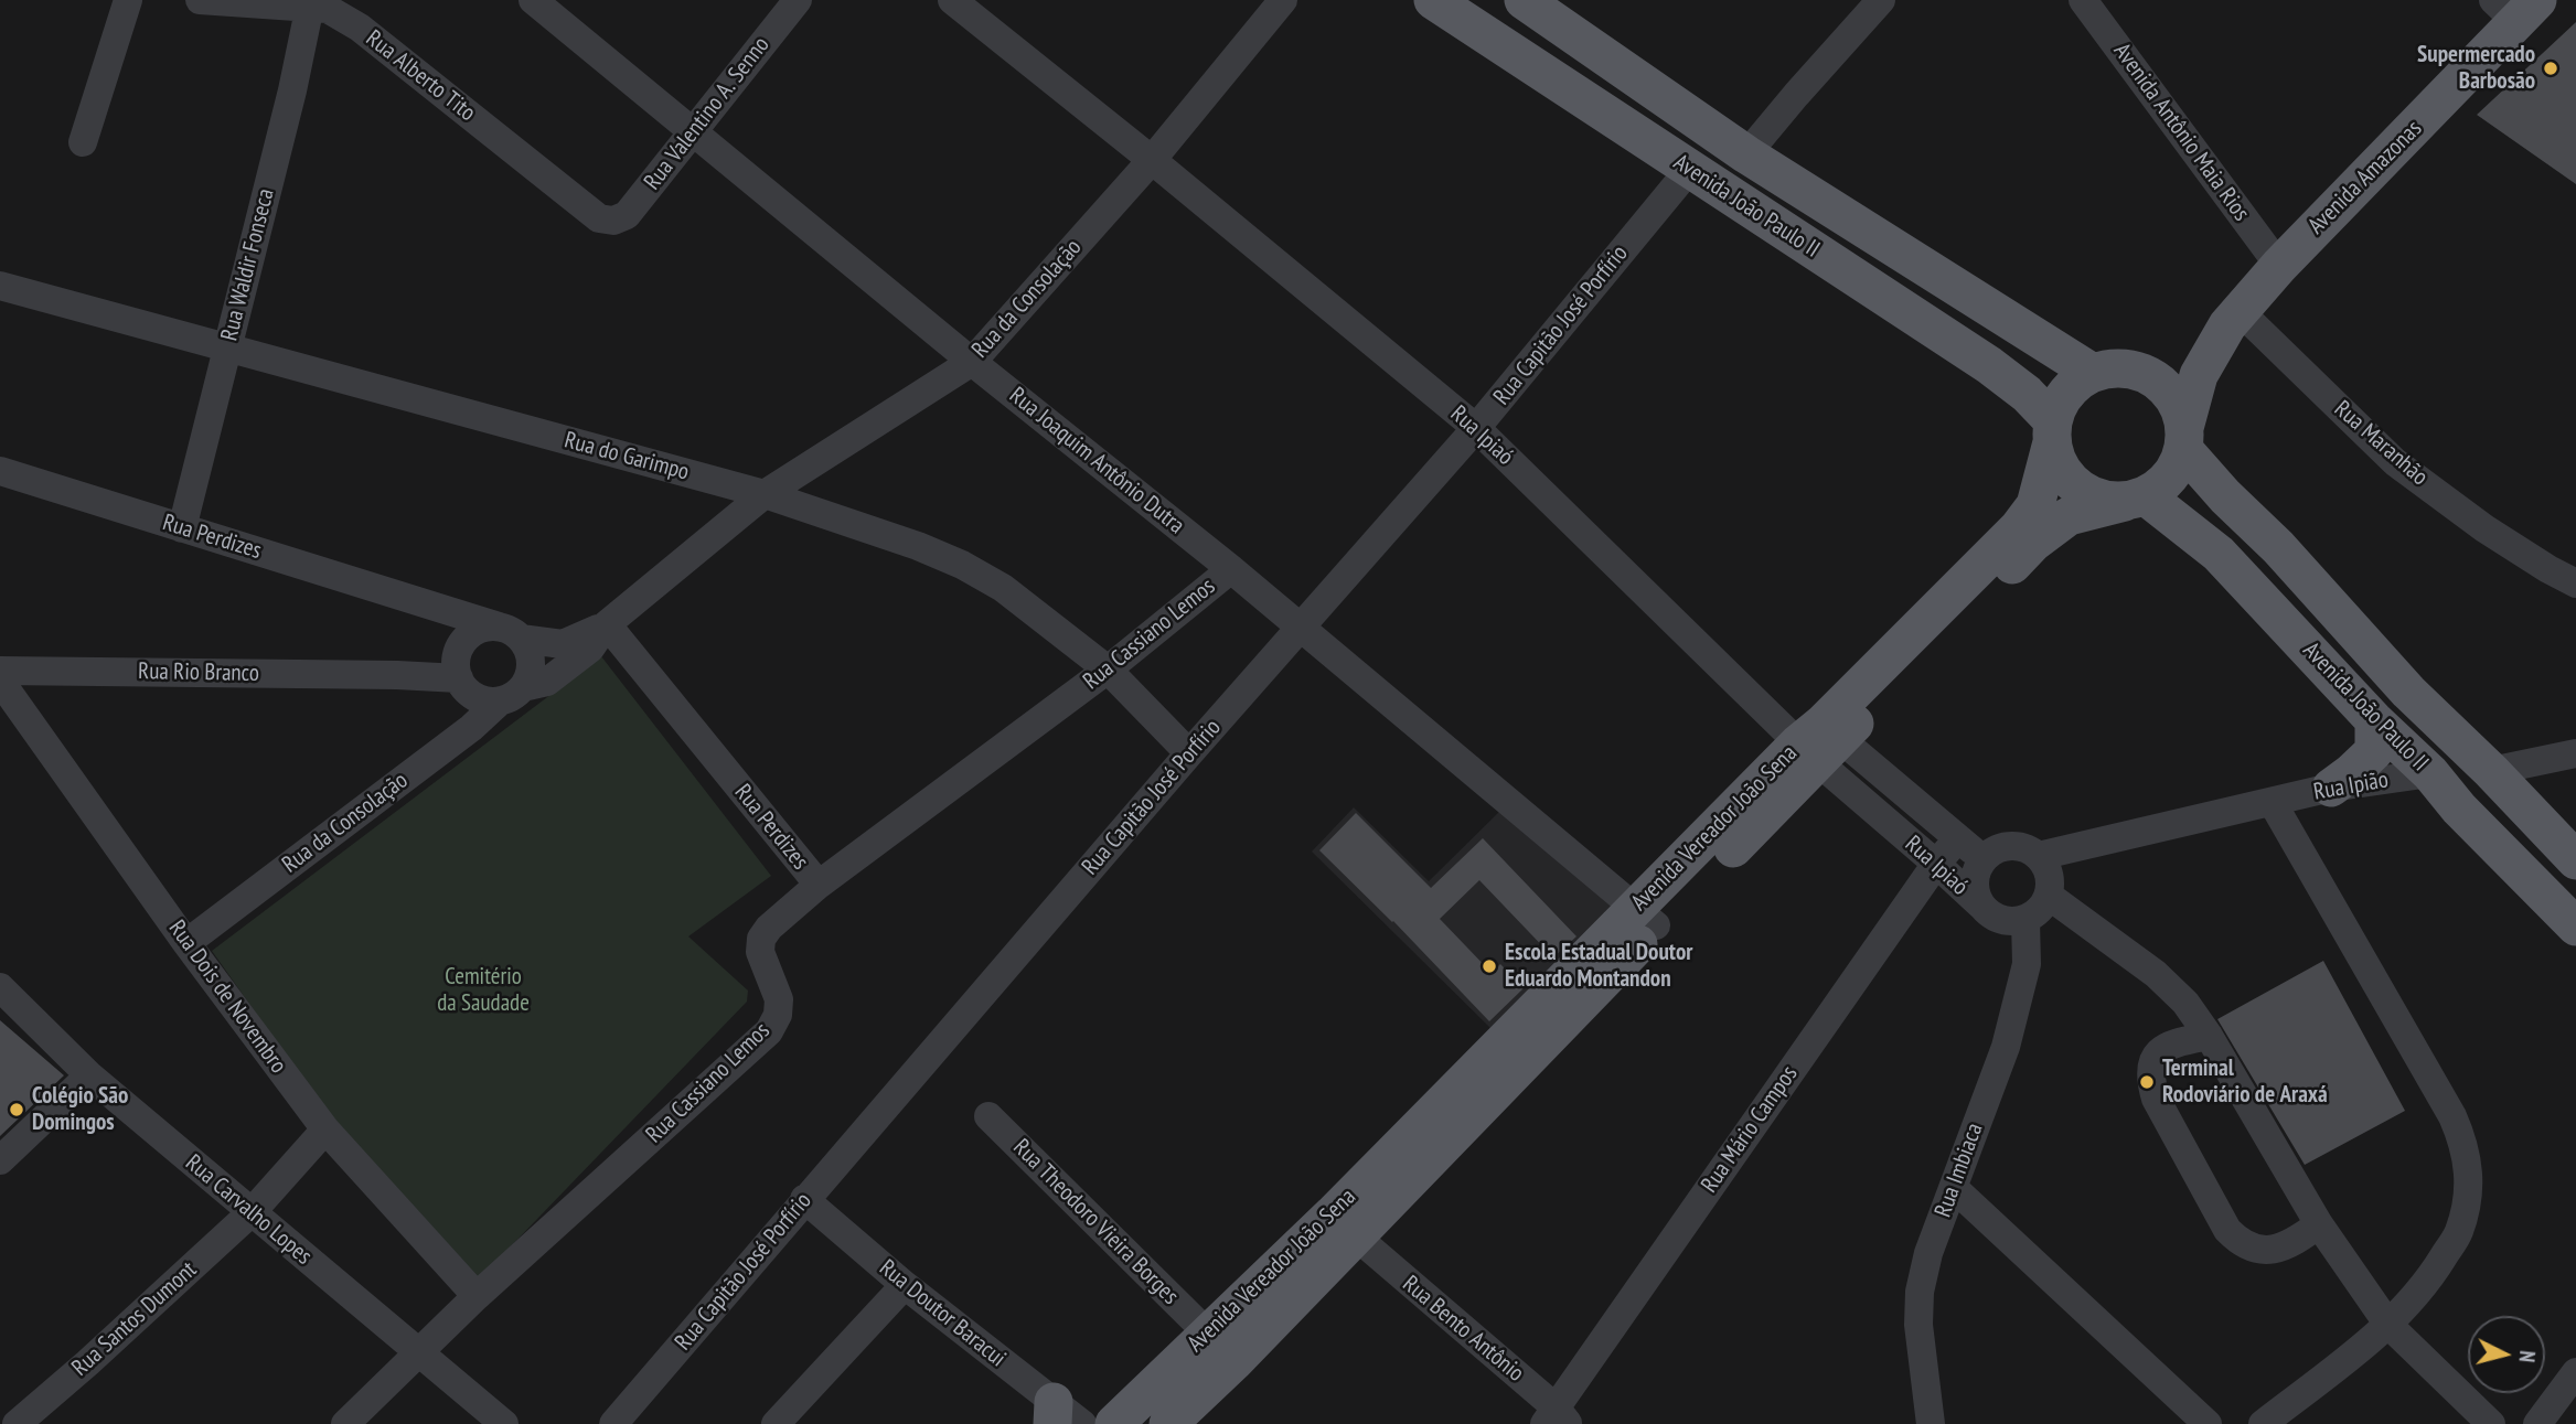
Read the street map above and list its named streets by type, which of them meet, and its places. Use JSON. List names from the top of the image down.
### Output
{
  "streets": {
    "main road": ["Avenida Amazonas", "Avenida João Paulo II", "Avenida Vereador João Sena"],
    "street": [
      "Rua Alberto Tito",
      "Rua Valentino A. Senno",
      "Avenida Antônio Maia Rios",
      "Rua Waldir Fonseca",
      "Rua da Consolação",
      "Rua Capitão José Porfírio",
      "Rua Ipiaó",
      "Rua Maranhão",
      "Rua do Garimpo",
      "Rua Joaquim Antônio Dutra",
      "Rua Perdizes",
      "Rua Cassiano Lemos",
      "Rua Rio Branco",
      "Rua Ipião",
      "Rua Dois de Novembro",
      "Rua Mário Campos",
      "Rua Imbiaca",
      "Rua Carvalho Lopes",
      "Rua Theodoro Vieira Borges",
      "Rua Doutor Baracui",
      "Rua Santos Dumont",
      "Rua Bento Antônio"
    ]
  },
  "crossings": [
    ["Rua Alberto Tito", "Rua Valentino A. Senno"],
    ["Rua Alberto Tito", "Rua Waldir Fonseca"],
    ["Rua Valentino A. Senno", "Rua Joaquim Antônio Dutra"],
    ["Avenida Antônio Maia Rios", "Avenida Amazonas"],
    ["Avenida Amazonas", "Rua Maranhão"],
    ["Avenida João Paulo II", "Rua Capitão José Porfírio"],
    ["Avenida João Paulo II", "Rua Ipião"],
    ["Avenida João Paulo II", "Avenida Vereador João Sena"],
    ["Rua Waldir Fonseca", "Rua do Garimpo"],
    ["Rua Waldir Fonseca", "Rua Perdizes"],
    ["Rua da Consolação", "Rua Ipiaó"],
    ["Rua da Consolação", "Rua do Garimpo"],
    ["Rua da Consolação", "Rua Joaquim Antônio Dutra"],
    ["Rua da Consolação", "Rua Perdizes"],
    ["Rua da Consolação", "Rua Rio Branco"],
    ["Rua da Consolação", "Rua Dois de Novembro"],
    ["Rua Capitão José Porfírio", "Rua Ipiaó"],
    ["Rua Capitão José Porfírio", "Rua do Garimpo"],
    ["Rua Capitão José Porfírio", "Rua Joaquim Antônio Dutra"],
    ["Rua Capitão José Porfírio", "Rua Doutor Baracui"],
    ["Rua Ipiaó", "Rua Ipião"],
    ["Rua Ipiaó", "Avenida Vereador João Sena"],
    ["Rua Ipiaó", "Rua Mário Campos"],
    ["Rua Ipiaó", "Rua Imbiaca"],
    ["Rua do Garimpo", "Rua Cassiano Lemos"],
    ["Rua Joaquim Antônio Dutra", "Rua Cassiano Lemos"],
    ["Rua Joaquim Antônio Dutra", "Avenida Vereador João Sena"],
    ["Rua Perdizes", "Rua Cassiano Lemos"],
    ["Rua Perdizes", "Rua Rio Branco"],
    ["Rua Cassiano Lemos", "Rua Dois de Novembro"],
    ["Rua Cassiano Lemos", "Rua Carvalho Lopes"],
    ["Avenida Vereador João Sena", "Rua Theodoro Vieira Borges"],
    ["Avenida Vereador João Sena", "Rua Bento Antônio"],
    ["Rua Dois de Novembro", "Rua Santos Dumont"],
    ["Rua Mário Campos", "Rua Bento Antônio"],
    ["Rua Carvalho Lopes", "Rua Santos Dumont"]
  ],
  "parks": ["Cemitério da Saudade"],
  "places": [
    "Supermercado Barbosão",
    "Escola Estadual Doutor Eduardo Montandon",
    "Terminal Rodoviário de Araxá",
    "Colégio São Domingos"
  ],
  "north": "right"
}
